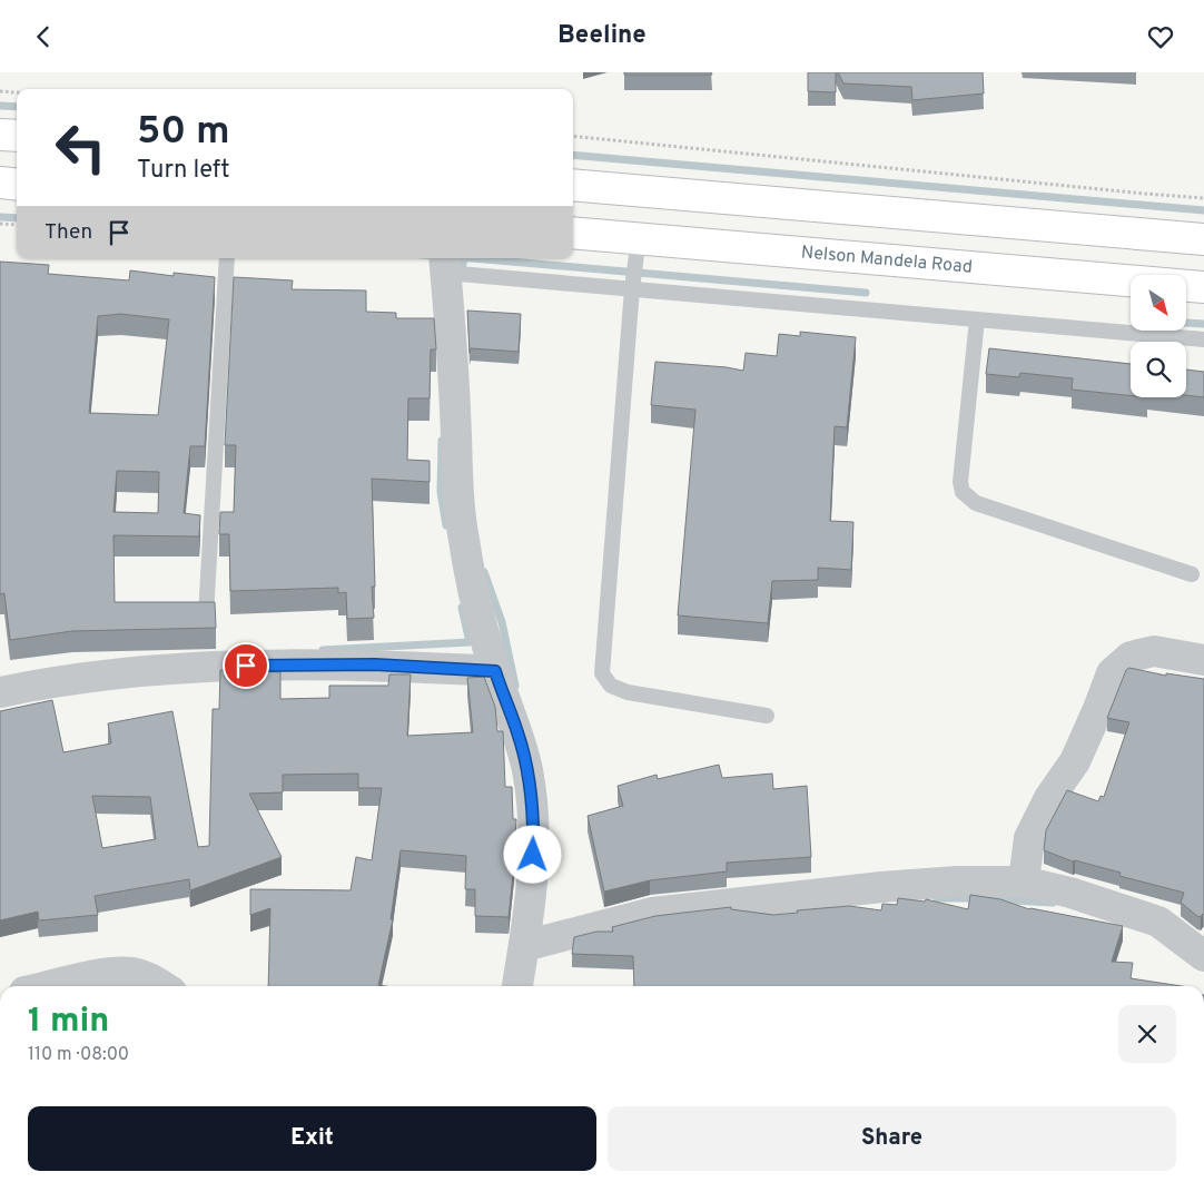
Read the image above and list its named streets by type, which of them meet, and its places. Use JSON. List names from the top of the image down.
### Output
{
  "streets": {
    "main road": ["Nelson Mandela Road"]
  },
  "north": "bottom right",
  "page": {
    "header": "Beeline",
    "turn": ["50 m", "Turn left"],
    "then": "Then",
    "heading": ["1 min", "110 m · 08:00"],
    "buttons": ["Exit", "Share"]
  }
}
